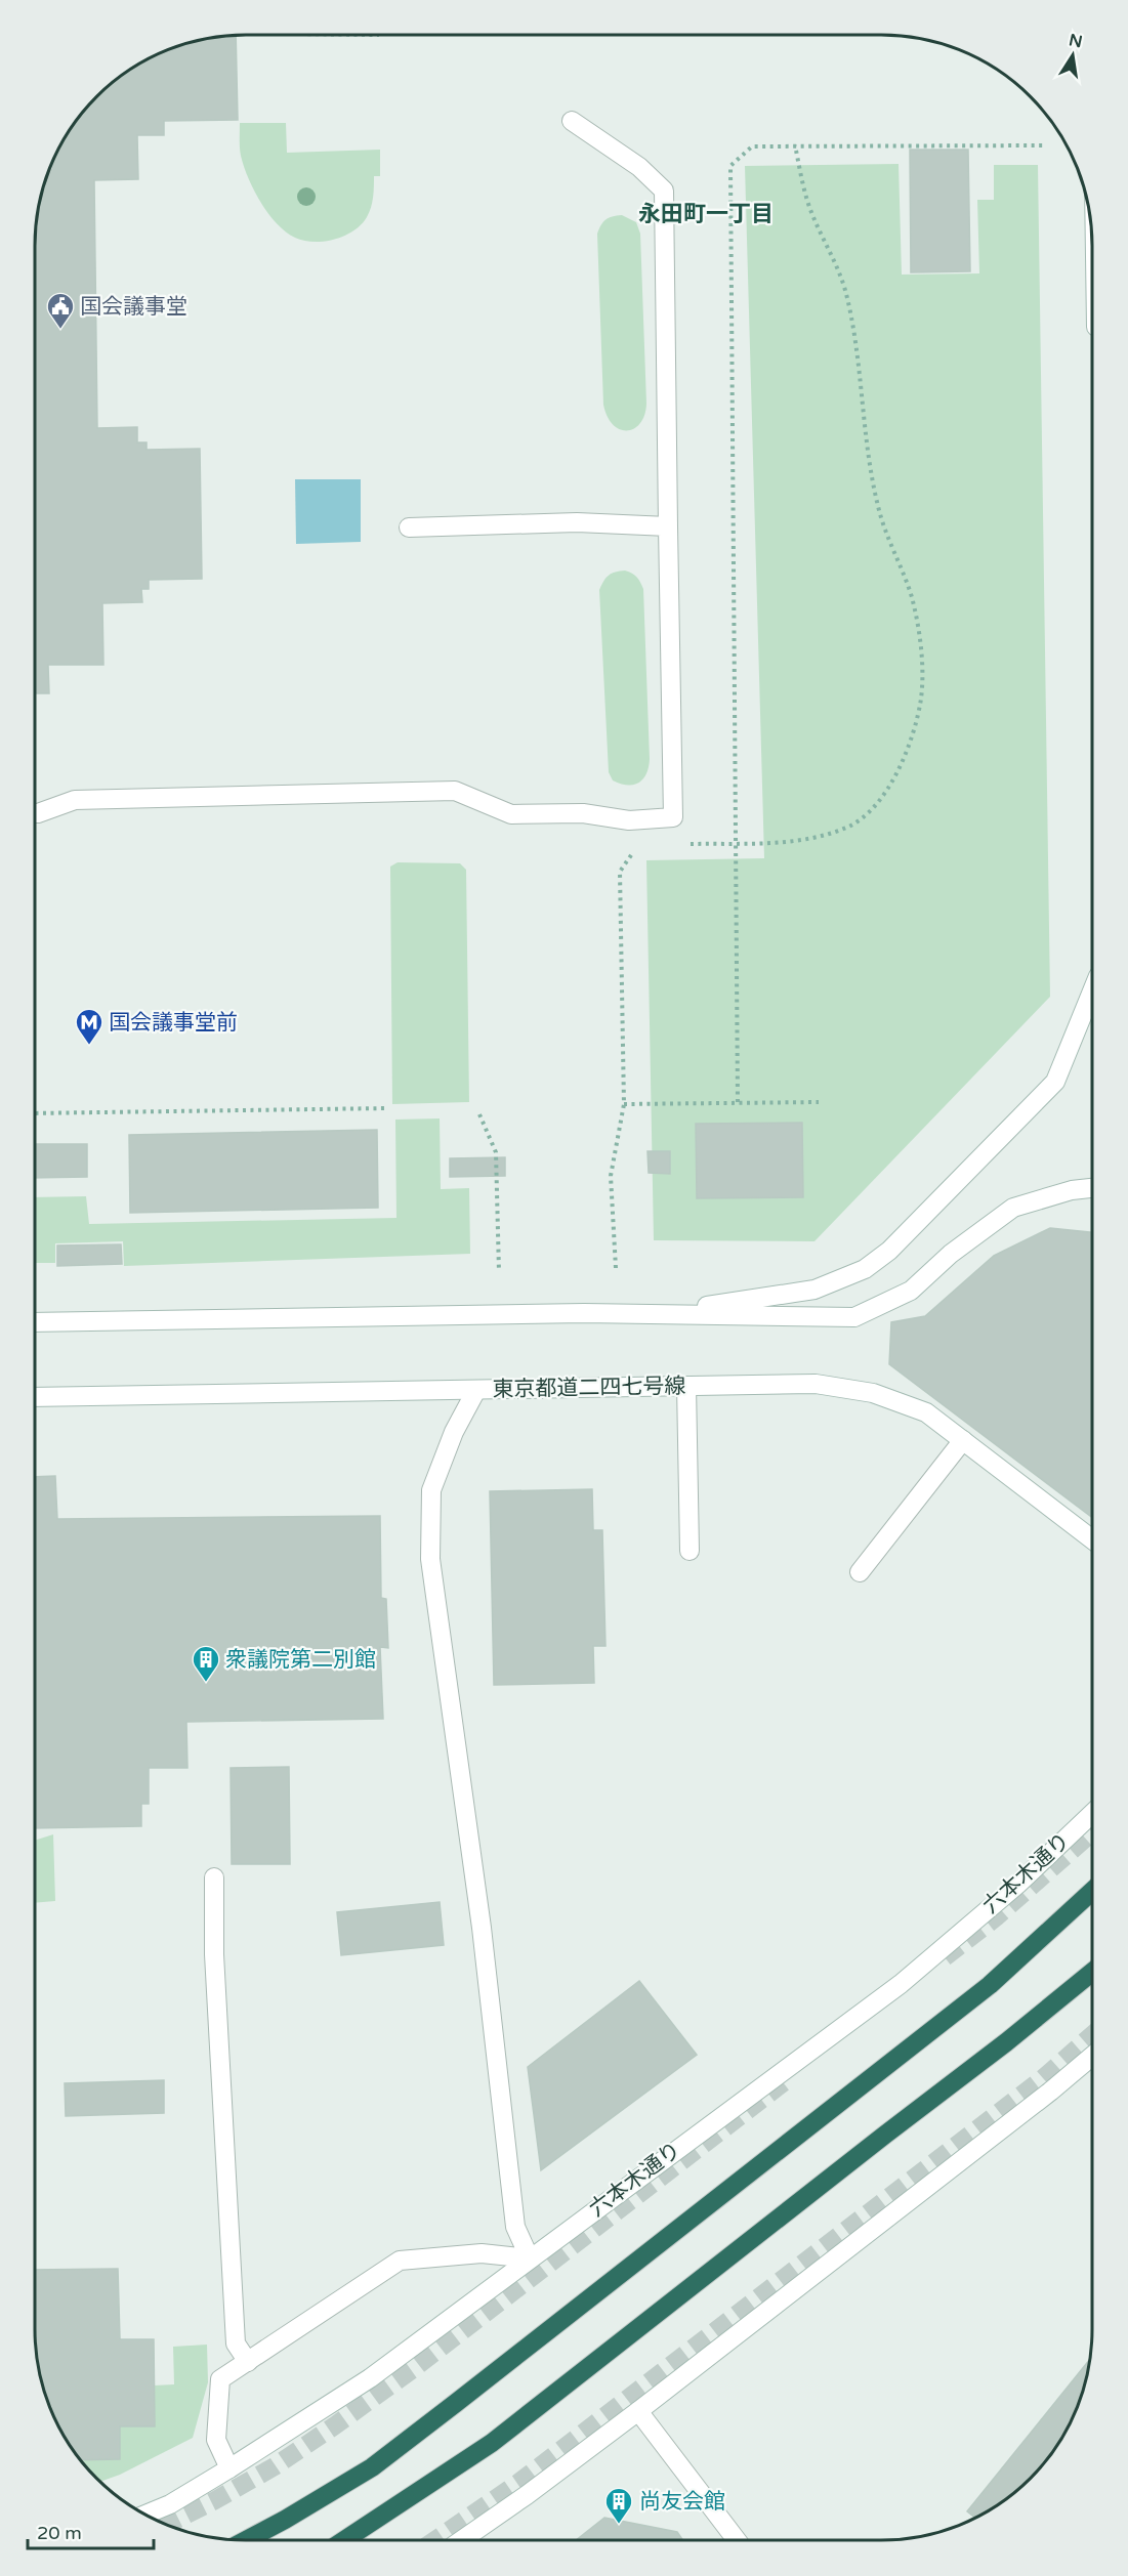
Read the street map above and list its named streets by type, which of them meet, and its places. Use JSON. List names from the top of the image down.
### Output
{
  "streets": {
    "main road": ["東京都道二四七号線", "六本木通り"]
  },
  "districts": ["永田町一丁目"],
  "places": {
    "public building": ["国会議事堂"],
    "metro station": ["国会議事堂前"],
    "building": ["衆議院第二別館", "尚友会館"]
  },
  "scale_bar": "20 m",
  "north": "top"
}
